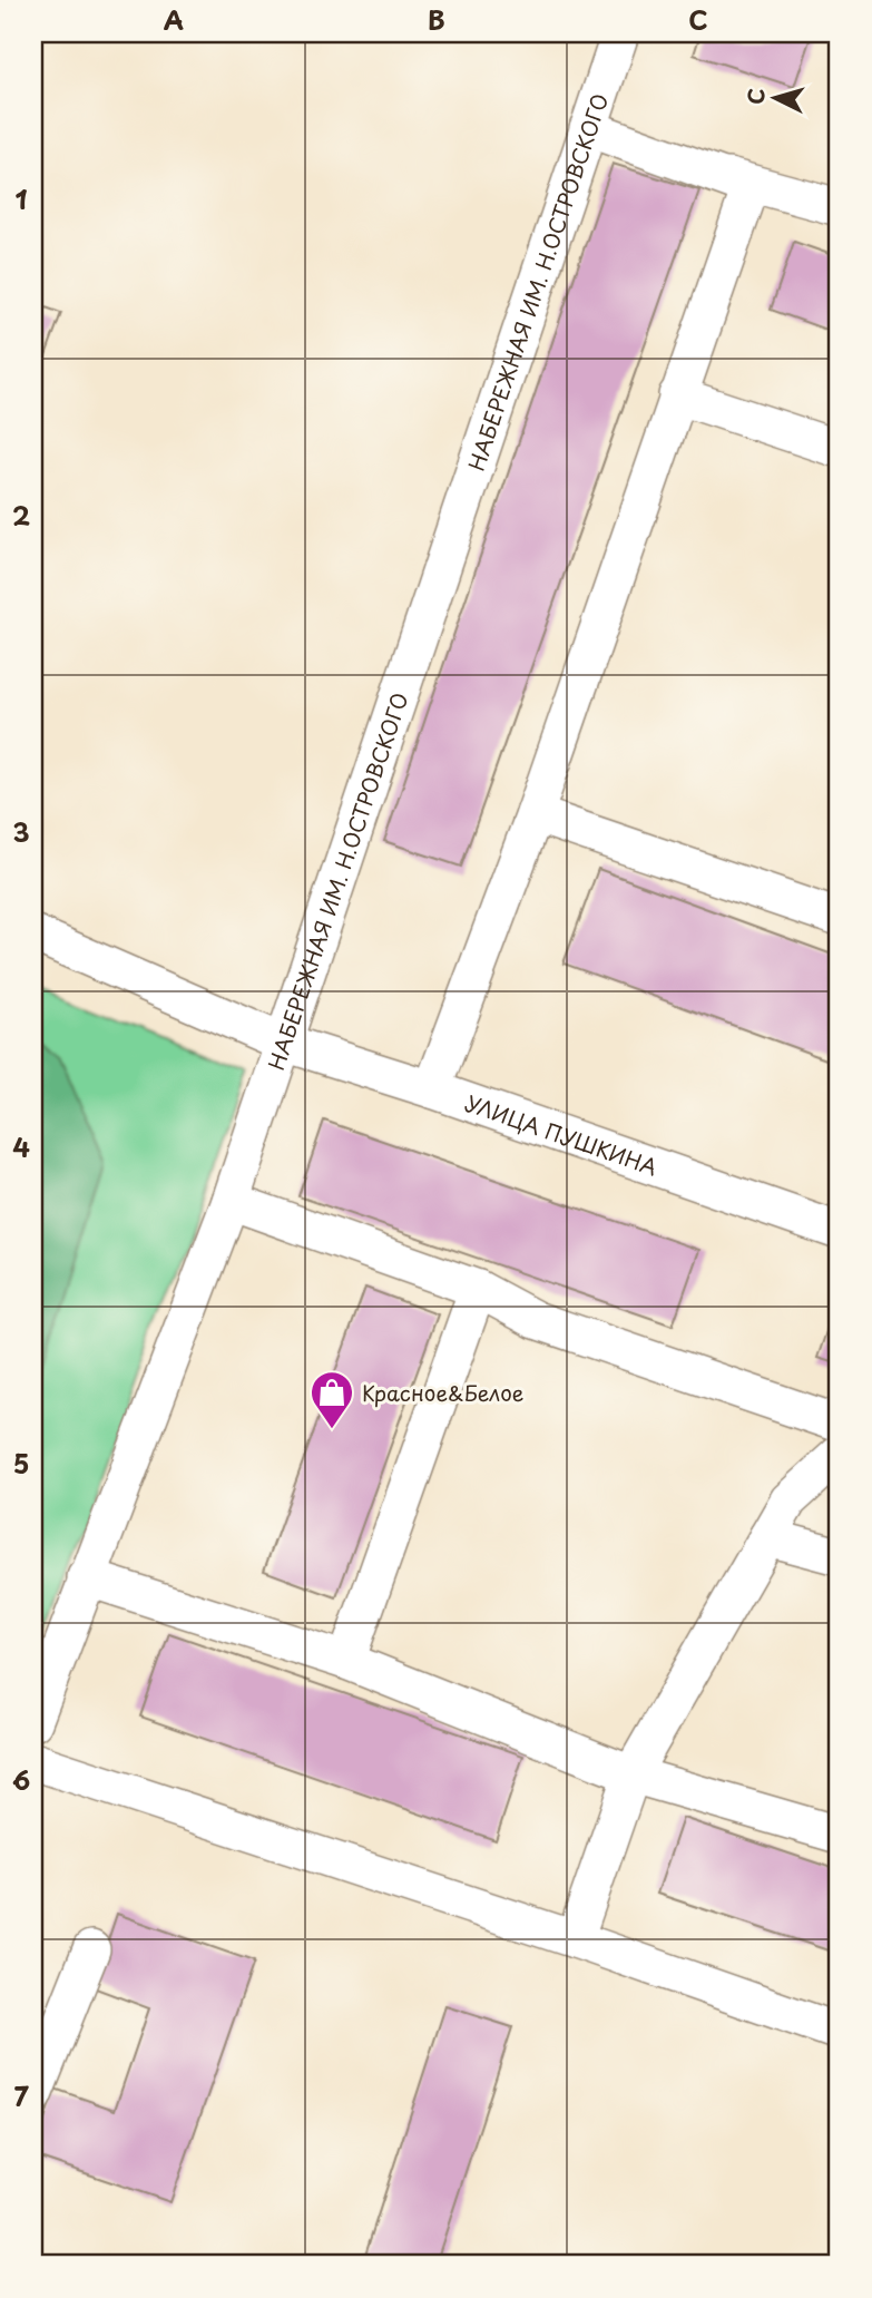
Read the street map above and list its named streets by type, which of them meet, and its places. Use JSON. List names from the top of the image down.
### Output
{
  "streets": {
    "street": ["НАБЕРЕЖНАЯ ИМ. Н.ОСТРОВСКОГО", "УЛИЦА ПУШКИНА"]
  },
  "crossings": [
    ["НАБЕРЕЖНАЯ ИМ. Н.ОСТРОВСКОГО", "УЛИЦА ПУШКИНА"]
  ],
  "places": {
    "shop": ["Красное&Белое"]
  },
  "north": "left",
  "grid": {
    "columns": ["A", "B", "C"],
    "rows": [
      "1",
      "2",
      "3",
      "4",
      "5",
      "6",
      "7"
    ]
  }
}
